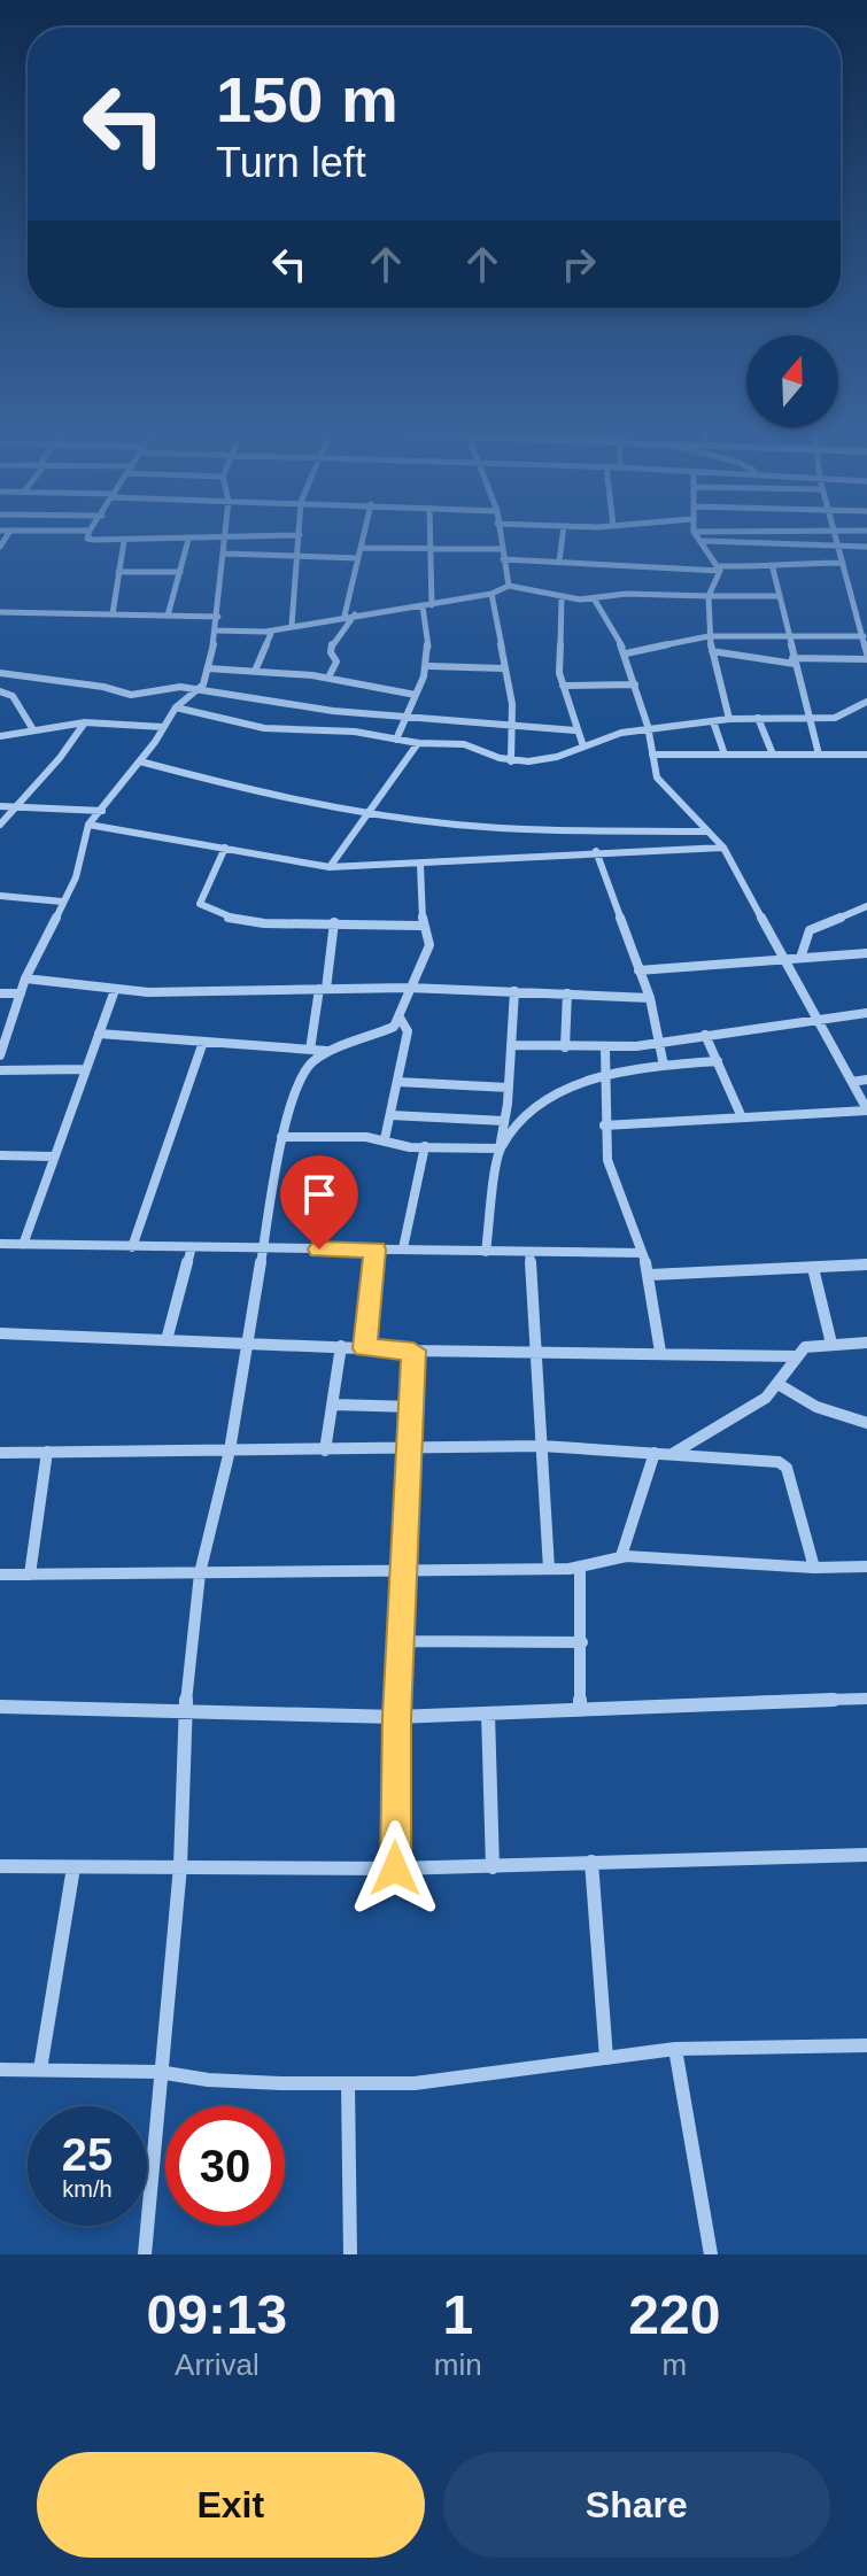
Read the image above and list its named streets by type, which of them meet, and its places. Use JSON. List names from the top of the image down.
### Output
{
  "north": "top",
  "page": {
    "turn": ["150 m", "Turn left"],
    "speed": "25 km/h",
    "limit": "30",
    "eta": [
      "09:13",
      "Arrival",
      "1",
      "min",
      "220",
      "m"
    ],
    "buttons": ["Exit", "Share"]
  }
}
